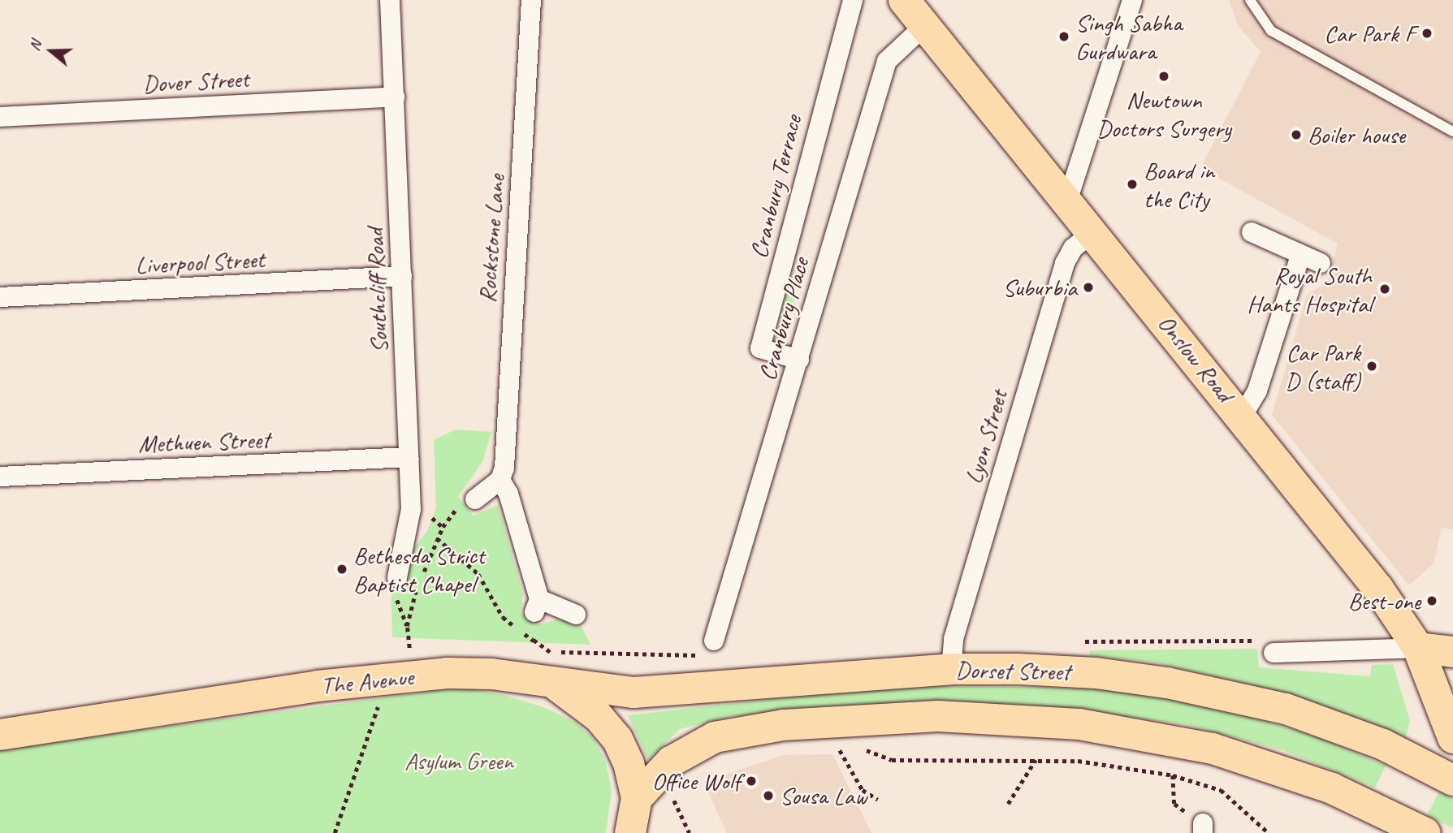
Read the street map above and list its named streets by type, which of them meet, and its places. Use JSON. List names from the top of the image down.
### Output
{
  "streets": {
    "main road": ["Onslow Road", "Dorset Street", "The Avenue"],
    "street": [
      "Dover Street",
      "Cranbury Terrace",
      "Rockstone Lane",
      "Liverpool Street",
      "Southcliff Road",
      "Cranbury Place",
      "Lyon Street",
      "Methuen Street"
    ]
  },
  "crossings": [
    ["Dover Street", "Southcliff Road"],
    ["Cranbury Terrace", "Cranbury Place"],
    ["Liverpool Street", "Southcliff Road"],
    ["Southcliff Road", "Methuen Street"],
    ["Cranbury Place", "Onslow Road"],
    ["Onslow Road", "Lyon Street"],
    ["Lyon Street", "Dorset Street"],
    ["Dorset Street", "The Avenue"]
  ],
  "parks": ["Asylum Green"],
  "places": [
    "Car Park F",
    "Singh Sabha Gurdwara",
    "Newtown Doctors Surgery",
    "Boiler house",
    "Board in the City",
    "Suburbia",
    "Royal South Hants Hospital",
    "Car Park D (staff)",
    "Bethesda Strict Baptist Chapel",
    "Best-one",
    "Office Wolf",
    "Sousa Law"
  ],
  "north": "left"
}
